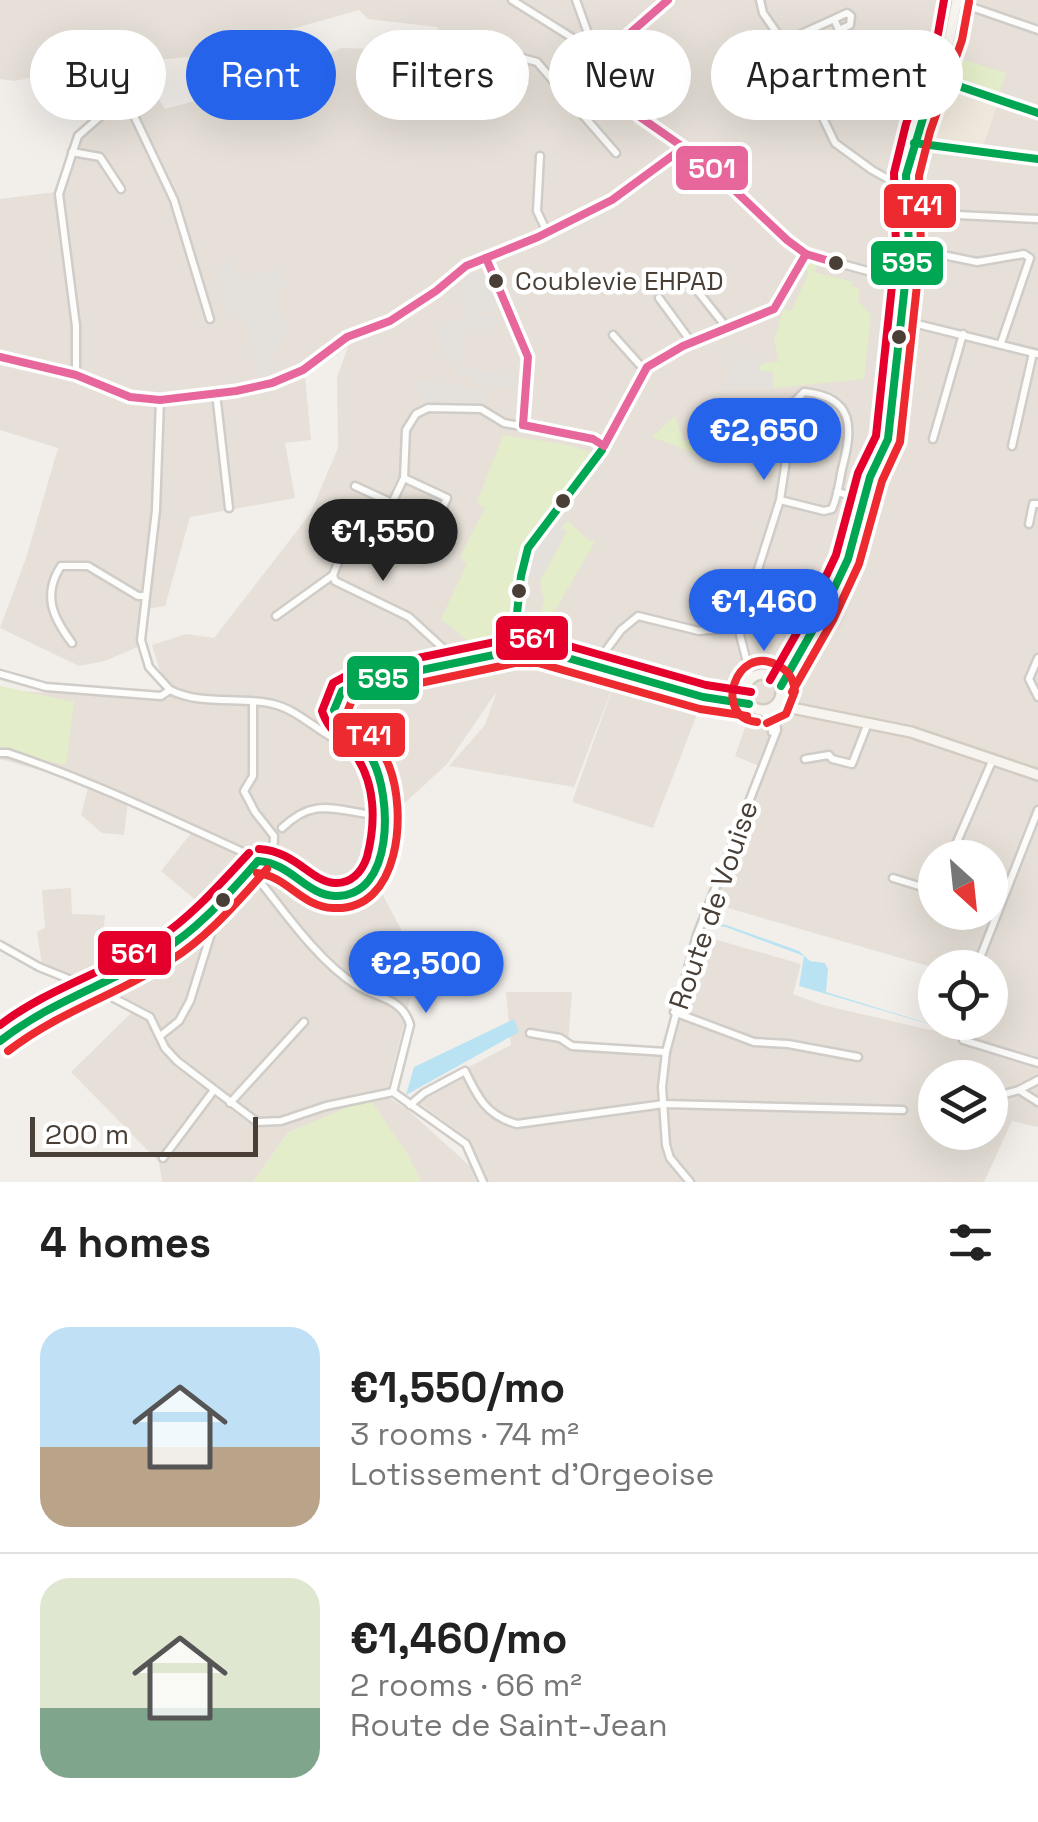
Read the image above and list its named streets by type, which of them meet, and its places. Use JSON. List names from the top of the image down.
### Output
{
  "streets": {
    "street": ["Route de Vouise"]
  },
  "places": ["Coublevie EHPAD"],
  "lines": [
    "transit line 561",
    "transit line 501",
    "transit line T41",
    "transit line 595"
  ],
  "scale_bar": "200 m",
  "north": "bottom right",
  "page": {
    "chip": [
      "Buy",
      "Rent",
      "Filters",
      "New",
      "Apartment"
    ],
    "price": [
      "€2,650",
      "€1,550",
      "€1,460",
      "€2,500"
    ],
    "scale": "200 m",
    "heading": "4 homes",
    "list": [
      {
        "name": "€1,550/mo",
        "note": "3 rooms · 74 m² · Lotissement d'Orgeoise"
      },
      {
        "name": "€1,460/mo",
        "note": "2 rooms · 66 m² · Route de Saint-Jean"
      }
    ]
  }
}
